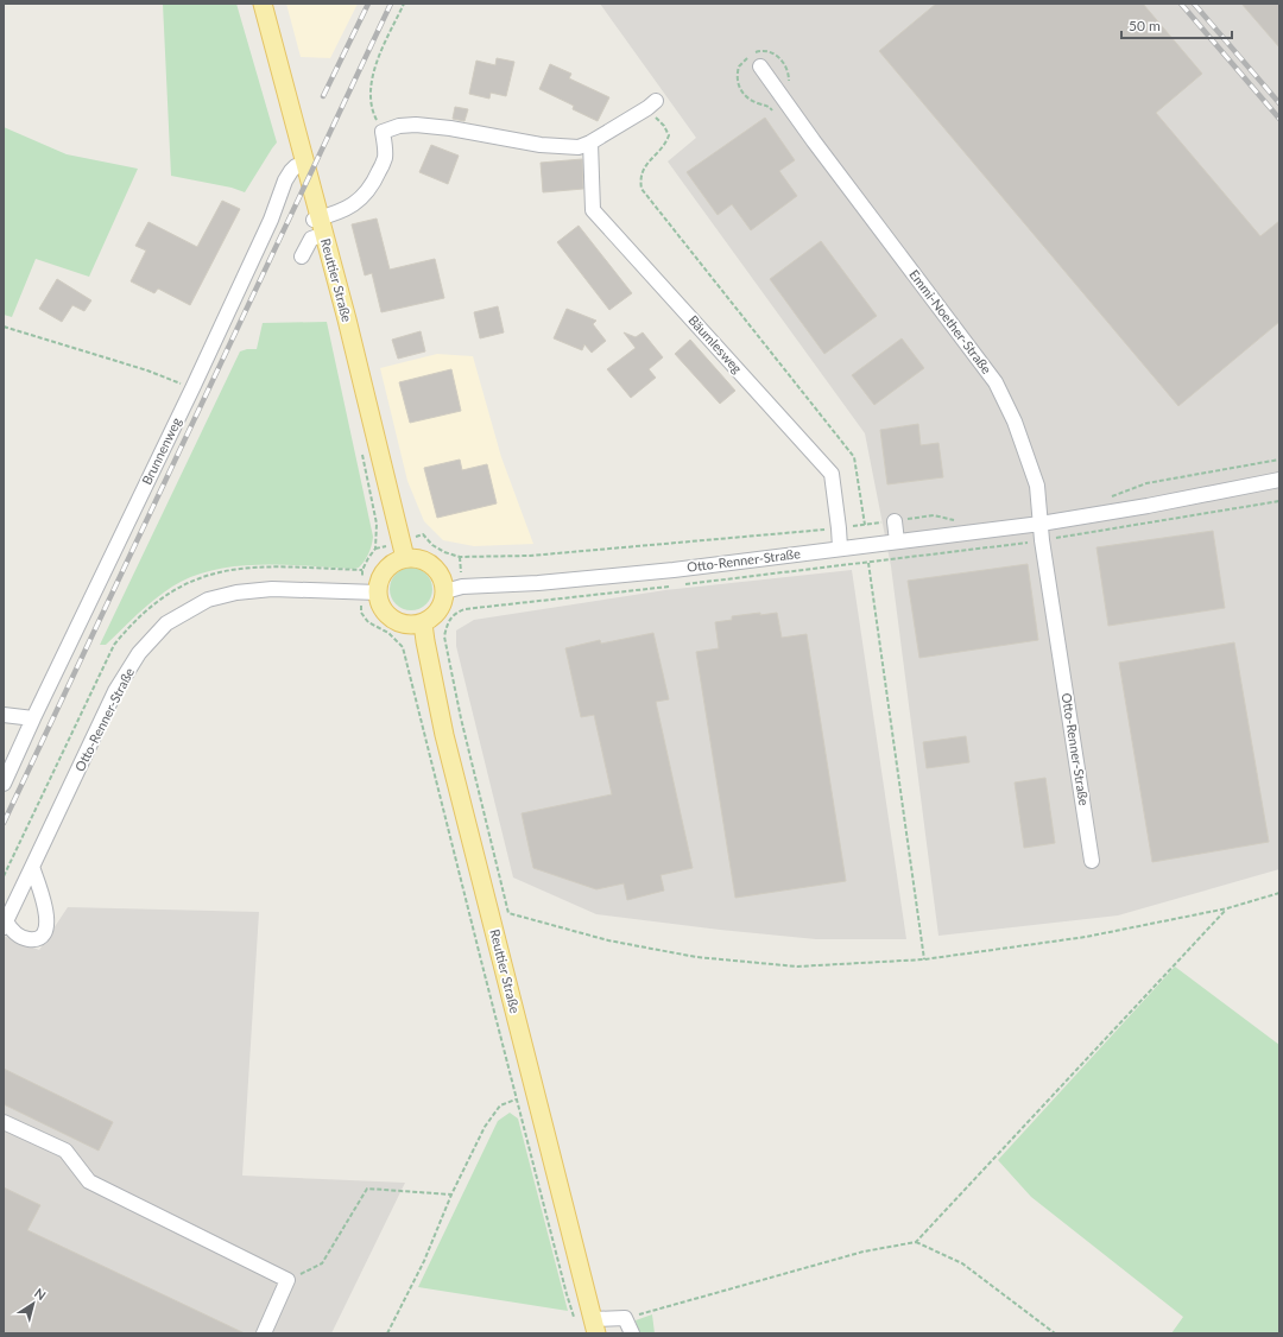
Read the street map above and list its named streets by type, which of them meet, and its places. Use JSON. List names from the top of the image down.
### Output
{
  "streets": {
    "main road": ["Reuttier Straße"],
    "street": [
      "Emmi-Noether-Straße",
      "Bäumlesweg",
      "Brunnenweg",
      "Otto-Renner-Straße"
    ]
  },
  "crossings": [
    ["Reuttier Straße", "Brunnenweg"],
    ["Reuttier Straße", "Otto-Renner-Straße"],
    ["Emmi-Noether-Straße", "Otto-Renner-Straße"],
    ["Bäumlesweg", "Otto-Renner-Straße"]
  ],
  "scale_bar": "50 m",
  "north": "top right"
}
